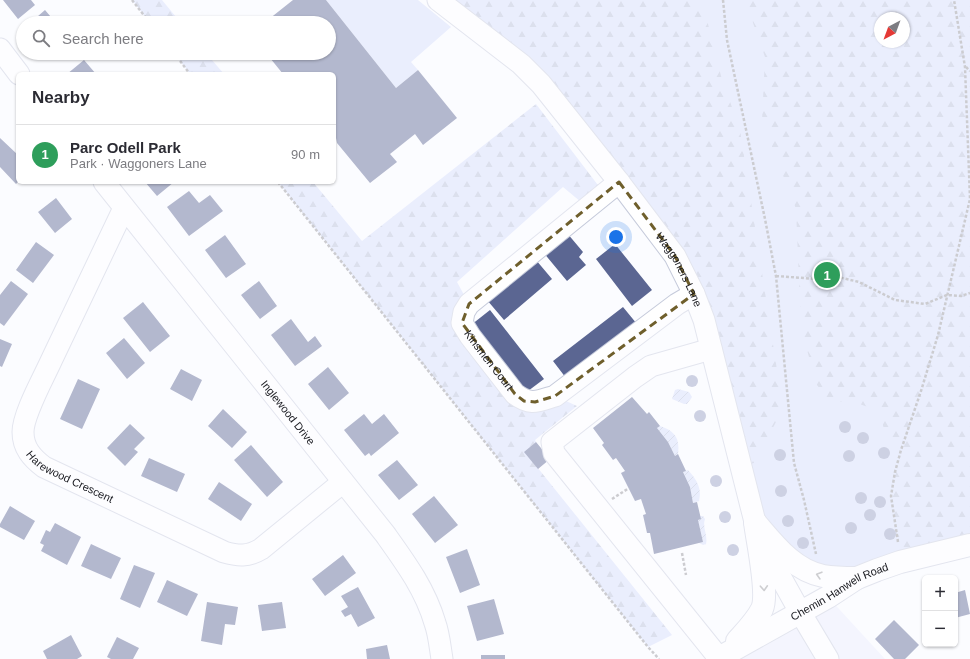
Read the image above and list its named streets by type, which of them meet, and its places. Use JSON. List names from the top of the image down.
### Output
{
  "streets": {
    "main road": ["Chemin Hanwell Road"],
    "street": [
      "Waggoners Lane",
      "Kinsmen Court",
      "Inglewood Drive",
      "Harewood Crescent"
    ]
  },
  "crossings": [
    ["Waggoners Lane", "Kinsmen Court"],
    ["Waggoners Lane", "Chemin Hanwell Road"],
    ["Inglewood Drive", "Harewood Crescent"]
  ],
  "north": "bottom left",
  "page": {
    "search": "Search here",
    "heading": "Nearby",
    "list": [
      {
        "mark": "1",
        "name": "Parc Odell Park",
        "note": "Park · Waggoners Lane",
        "value": "90 m"
      }
    ],
    "pins": "1",
    "map_buttons": ["+", "−"]
  }
}
